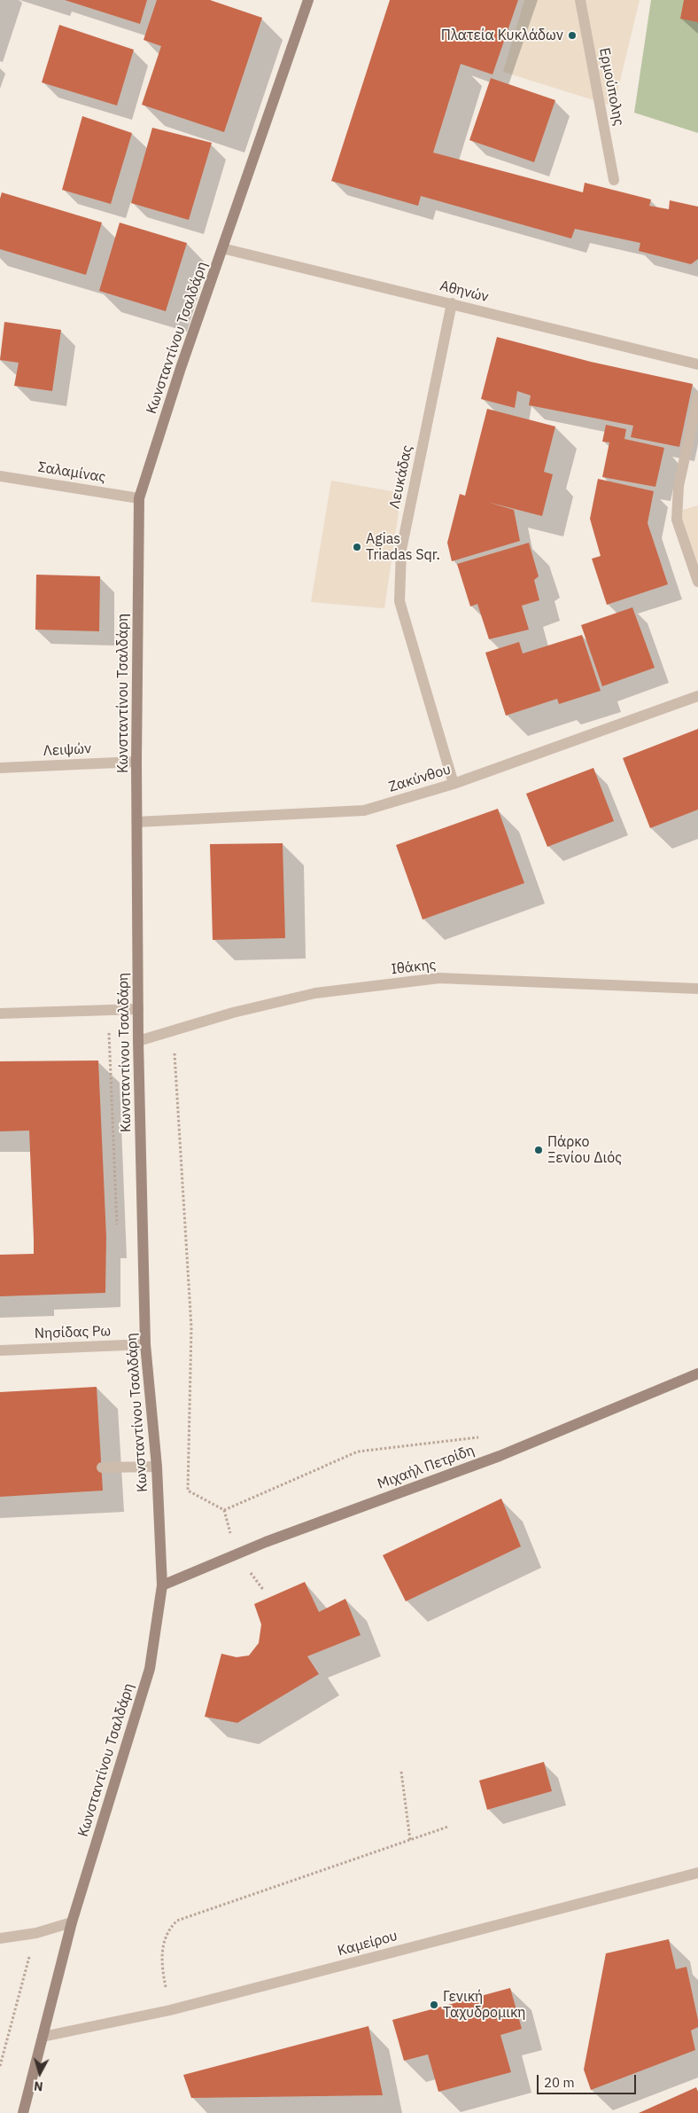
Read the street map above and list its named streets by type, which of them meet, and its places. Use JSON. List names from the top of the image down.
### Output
{
  "streets": {
    "street": [
      "Ερμούπολης",
      "Αθηνών",
      "Κωνσταντίνου Τσαλδάρη",
      "Σαλαμίνας",
      "Λευκάδας",
      "Λειψών",
      "Ζακύνθου",
      "Ιθάκης",
      "Νησίδας Ρω",
      "Μιχαήλ Πετρίδη",
      "Καμείρου"
    ]
  },
  "crossings": [
    ["Αθηνών", "Κωνσταντίνου Τσαλδάρη"],
    ["Αθηνών", "Λευκάδας"],
    ["Κωνσταντίνου Τσαλδάρη", "Σαλαμίνας"],
    ["Κωνσταντίνου Τσαλδάρη", "Λειψών"],
    ["Κωνσταντίνου Τσαλδάρη", "Ζακύνθου"],
    ["Κωνσταντίνου Τσαλδάρη", "Ιθάκης"],
    ["Κωνσταντίνου Τσαλδάρη", "Νησίδας Ρω"],
    ["Κωνσταντίνου Τσαλδάρη", "Μιχαήλ Πετρίδη"],
    ["Κωνσταντίνου Τσαλδάρη", "Καμείρου"],
    ["Λευκάδας", "Ζακύνθου"]
  ],
  "places": [
    "Πλατεία Κυκλάδων",
    "Agias Triadas Sqr.",
    "Πάρκο Ξενίου Διός",
    "Γενική Ταχυδρομικη"
  ],
  "scale_bar": "20 m",
  "north": "bottom"
}
